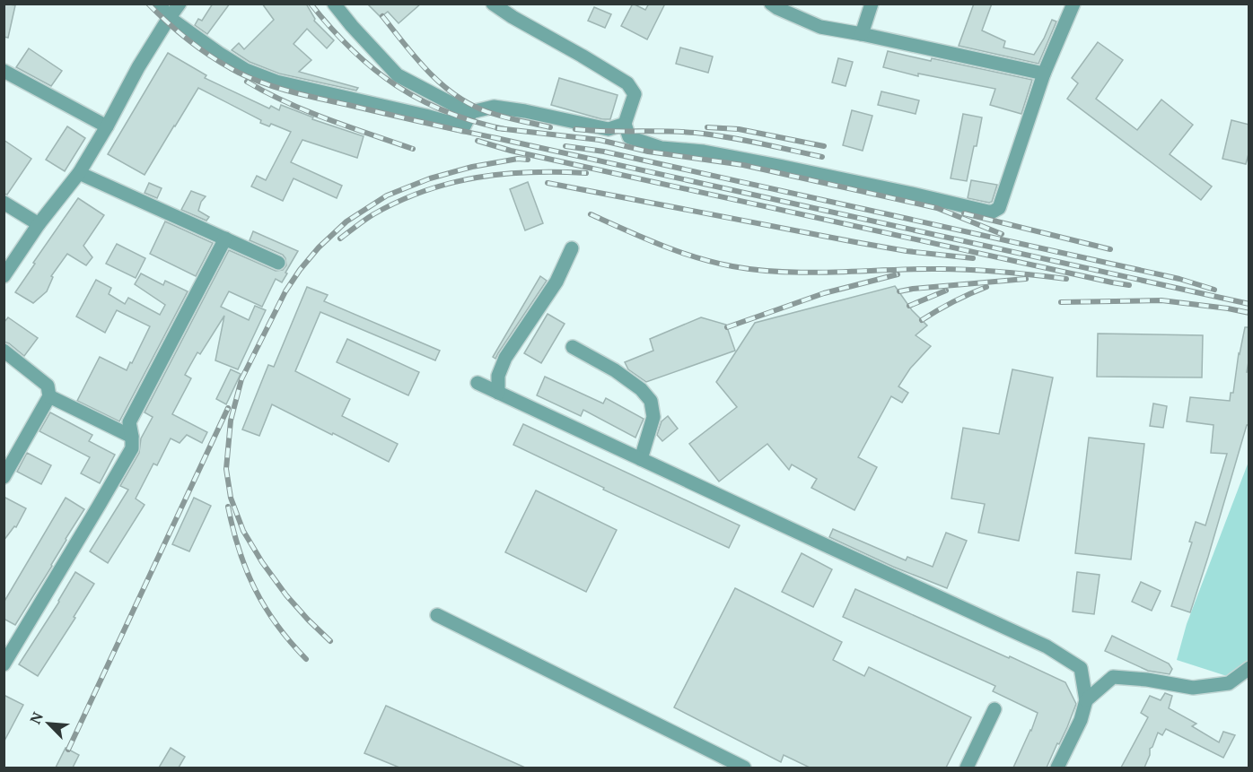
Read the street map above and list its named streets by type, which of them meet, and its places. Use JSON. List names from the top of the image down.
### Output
{
  "north": "top left"
}
